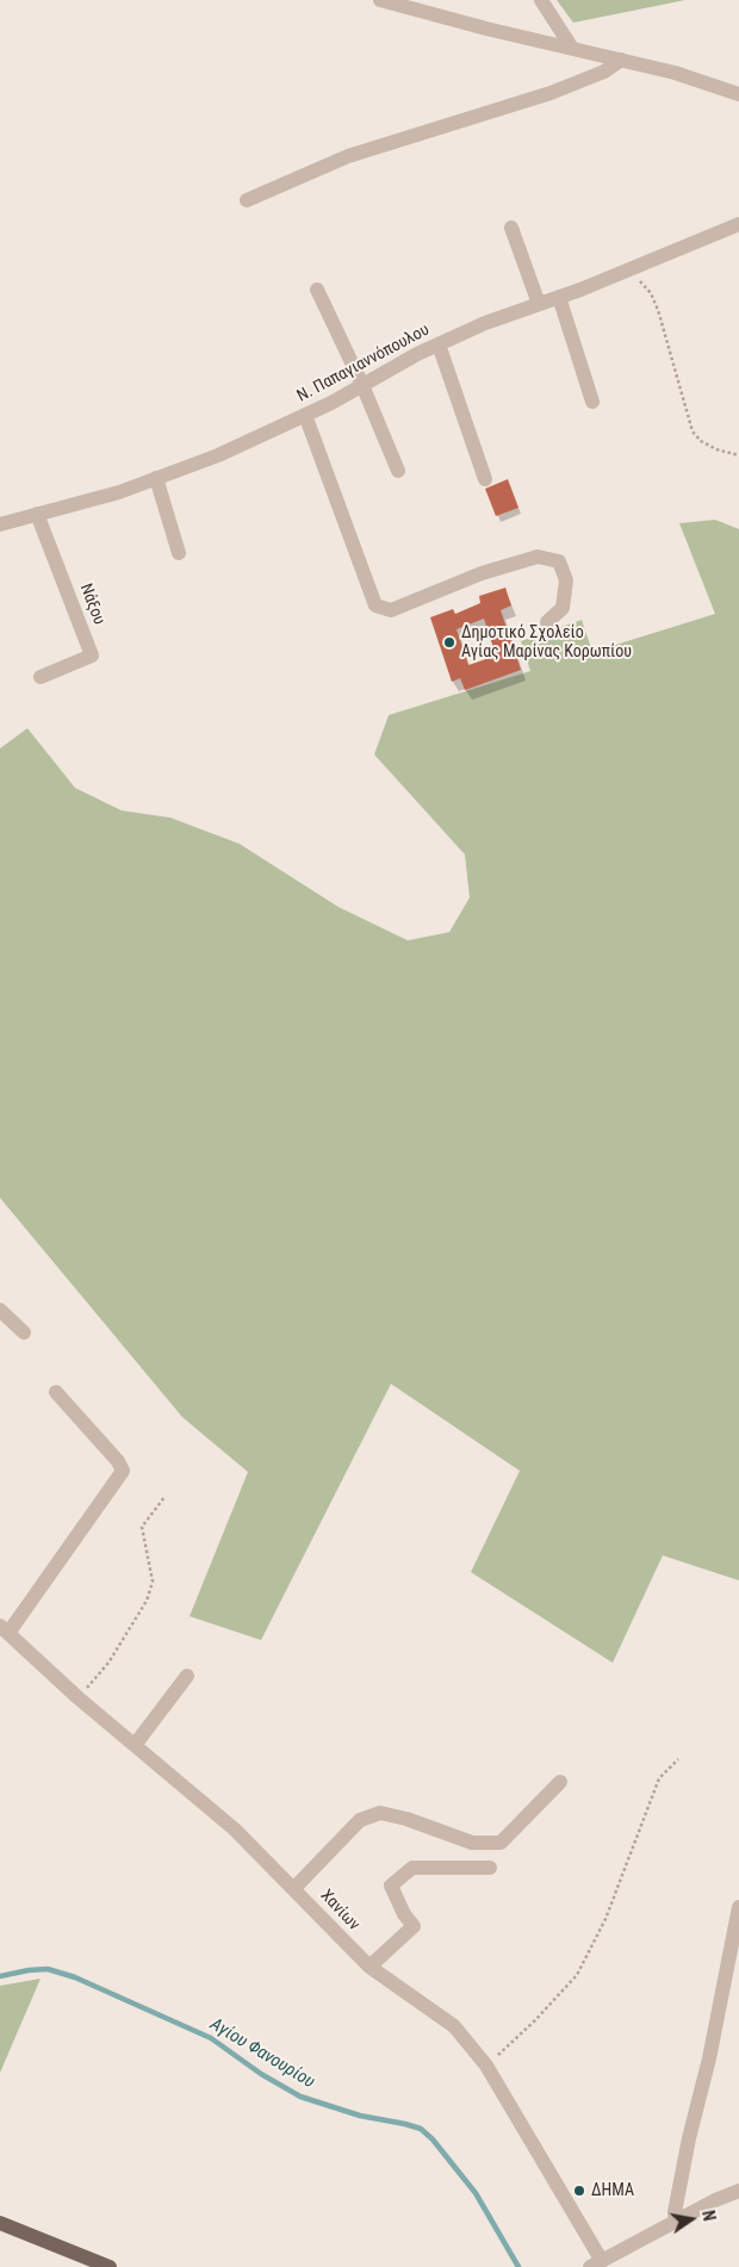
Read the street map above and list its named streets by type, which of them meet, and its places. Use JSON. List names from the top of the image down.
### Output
{
  "streets": {
    "street": ["Ν. Παπαγιαννόπουλου", "Νάξου", "Χανίων"]
  },
  "crossings": [
    ["Ν. Παπαγιαννόπουλου", "Νάξου"]
  ],
  "water": ["Αγίου Φανουρίου"],
  "places": ["Δημοτικό Σχολείο Αγίας Μαρίνας Κορωπίου", "ΔΗΜΑ"],
  "north": "right"
}
